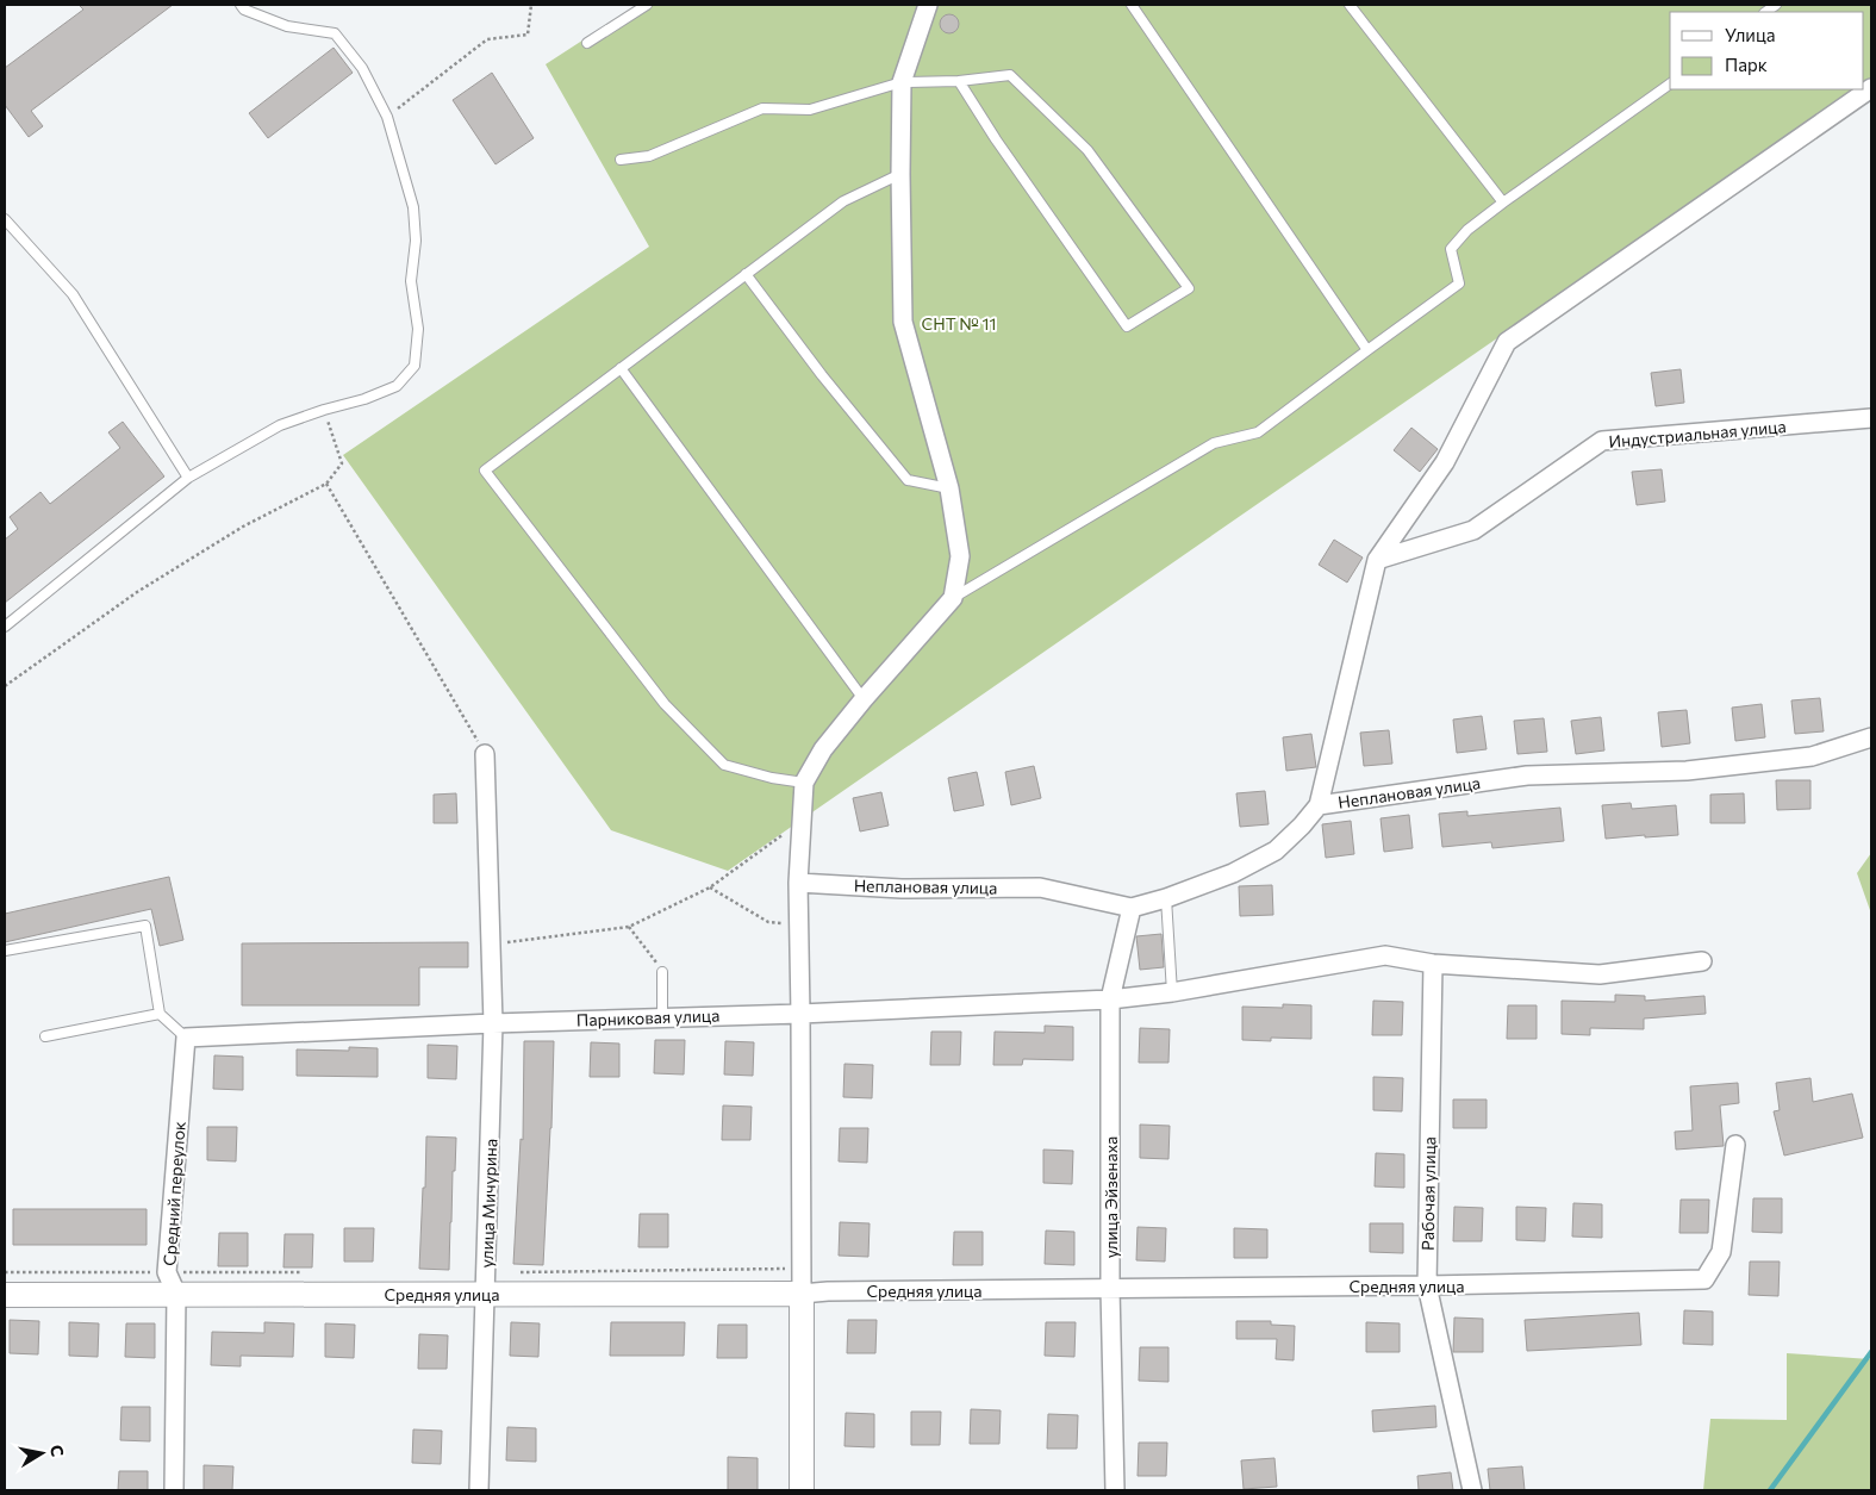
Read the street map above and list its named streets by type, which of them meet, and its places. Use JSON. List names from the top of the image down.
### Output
{
  "streets": {
    "main road": ["Средняя улица"],
    "street": [
      "Индустриальная улица",
      "Неплановая улица",
      "Парниковая улица",
      "Средний переулок",
      "Рабочая улица",
      "улица Эйзенаха",
      "улица Мичурина"
    ]
  },
  "crossings": [
    ["Неплановая улица", "улица Эйзенаха"],
    ["Парниковая улица", "Средний переулок"],
    ["Парниковая улица", "Рабочая улица"],
    ["Парниковая улица", "улица Эйзенаха"],
    ["Парниковая улица", "улица Мичурина"],
    ["Средний переулок", "Средняя улица"],
    ["Рабочая улица", "Средняя улица"],
    ["улица Эйзенаха", "Средняя улица"],
    ["улица Мичурина", "Средняя улица"]
  ],
  "parks": ["СНТ № 11"],
  "legend": ["Улица", "Парк"],
  "north": "right"
}
